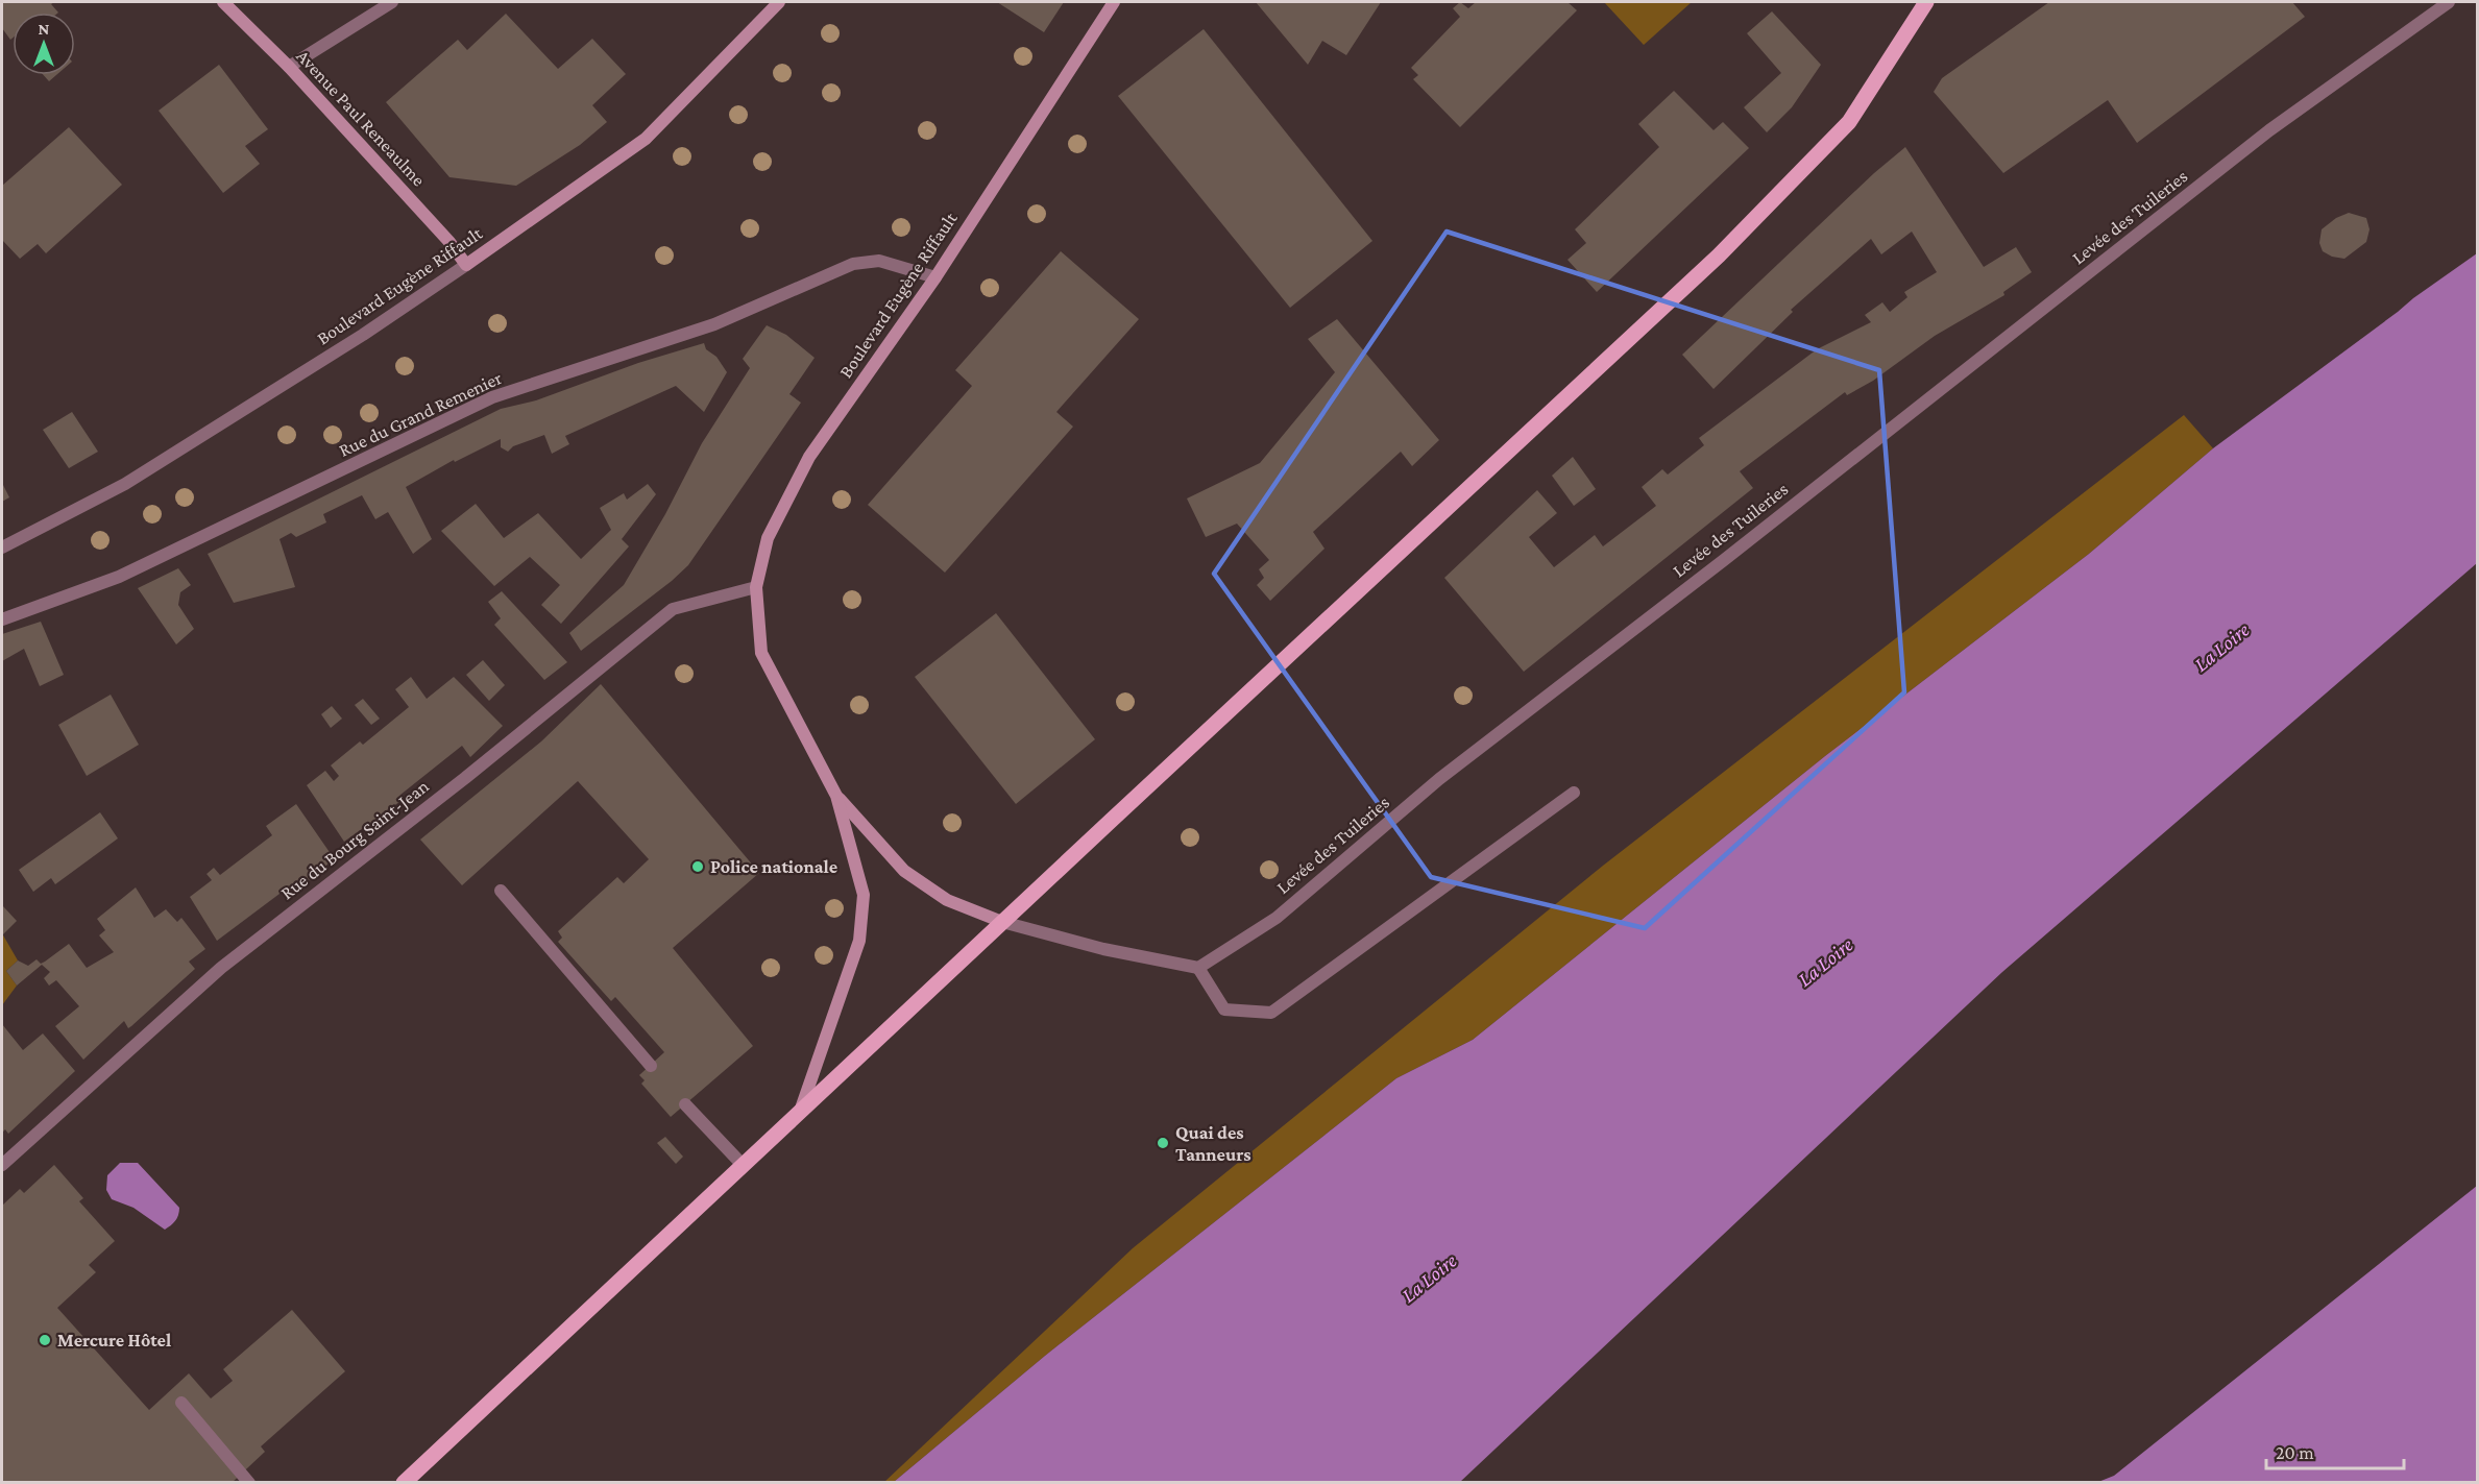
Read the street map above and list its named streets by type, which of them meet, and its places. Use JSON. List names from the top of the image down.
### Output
{
  "streets": {
    "main road": ["Avenue Paul Reneaulme", "Boulevard Eugène Riffault"],
    "street": ["Levée des Tuileries", "Rue du Grand Remenier", "Rue du Bourg Saint-Jean"]
  },
  "crossings": [
    ["Avenue Paul Reneaulme", "Boulevard Eugène Riffault"],
    ["Boulevard Eugène Riffault", "Rue du Grand Remenier"],
    ["Boulevard Eugène Riffault", "Rue du Bourg Saint-Jean"]
  ],
  "water": ["La Loire"],
  "places": ["Police nationale", "Quai des Tanneurs", "Mercure Hôtel"],
  "scale_bar": "20 m",
  "north": "top"
}
